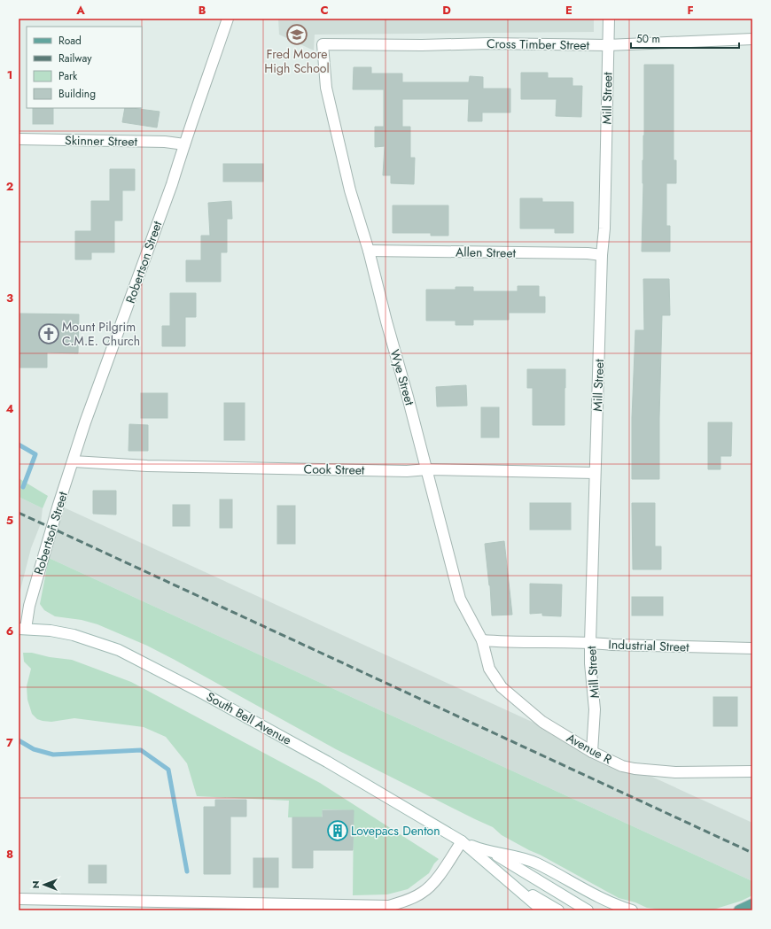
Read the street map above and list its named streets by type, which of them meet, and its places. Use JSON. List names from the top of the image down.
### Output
{
  "streets": {
    "street": [
      "Cross Timber Street",
      "Mill Street",
      "Skinner Street",
      "Allen Street",
      "Robertson Street",
      "Wye Street",
      "Cook Street",
      "Industrial Street",
      "South Bell Avenue",
      "Avenue R"
    ]
  },
  "crossings": [
    ["Cross Timber Street", "Mill Street"],
    ["Cross Timber Street", "Wye Street"],
    ["Mill Street", "Allen Street"],
    ["Mill Street", "Cook Street"],
    ["Mill Street", "Industrial Street"],
    ["Mill Street", "Avenue R"],
    ["Skinner Street", "Robertson Street"],
    ["Allen Street", "Wye Street"],
    ["Robertson Street", "Cook Street"],
    ["Robertson Street", "South Bell Avenue"],
    ["Wye Street", "Cook Street"],
    ["Wye Street", "Industrial Street"],
    ["Wye Street", "Avenue R"]
  ],
  "places": {
    "school or university": ["Fred Moore High School"],
    "church": ["Mount Pilgrim C.M.E. Church"],
    "building": ["Lovepacs Denton"]
  },
  "legend": [
    "Road",
    "Railway",
    "Park",
    "Building"
  ],
  "scale_bar": "50 m",
  "north": "left",
  "grid": {
    "columns": [
      "A",
      "B",
      "C",
      "D",
      "E",
      "F"
    ],
    "rows": [
      "1",
      "2",
      "3",
      "4",
      "5",
      "6",
      "7",
      "8"
    ]
  }
}
